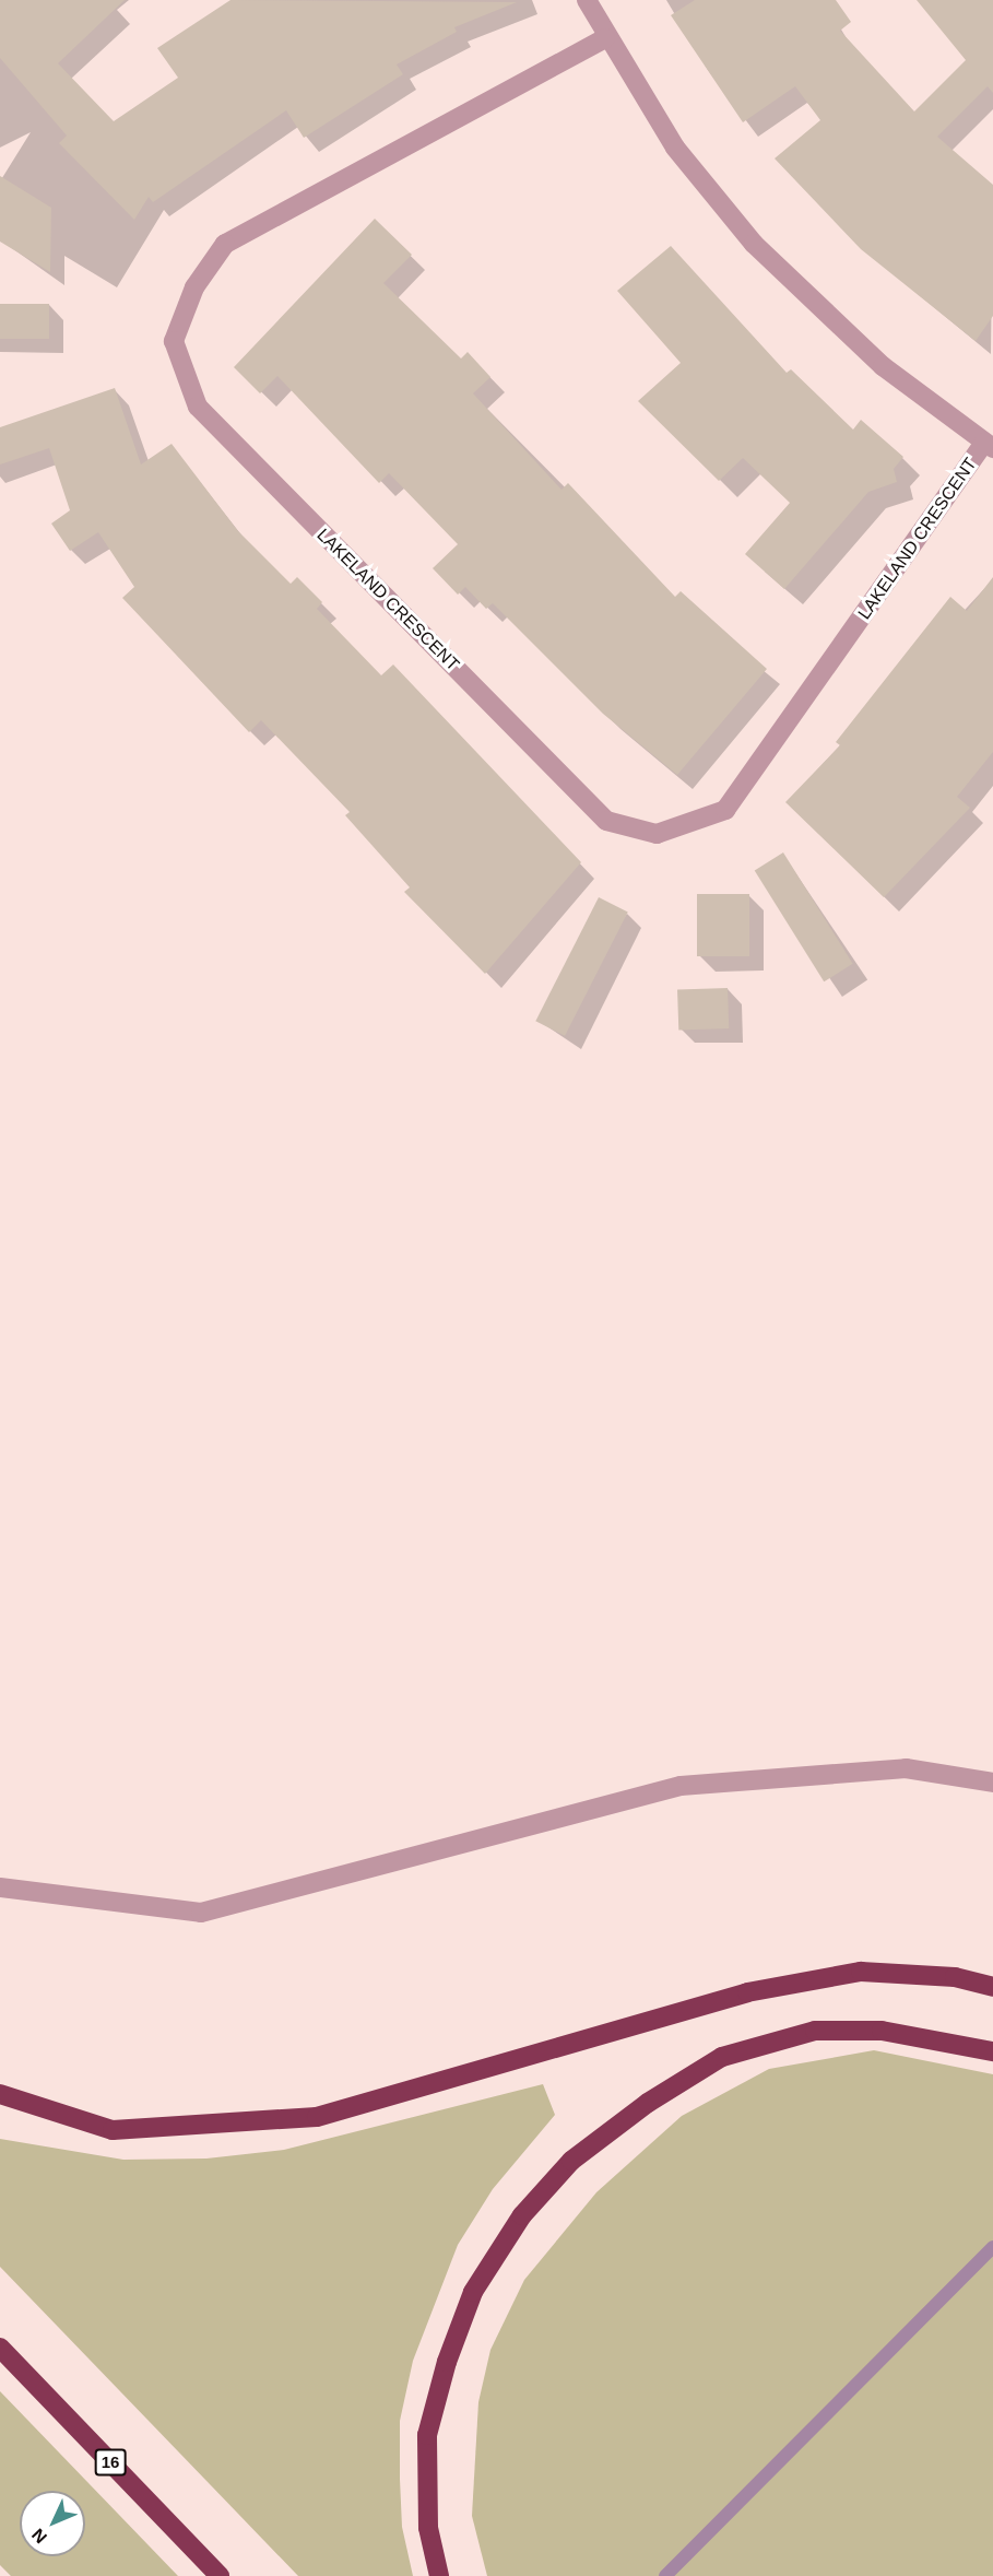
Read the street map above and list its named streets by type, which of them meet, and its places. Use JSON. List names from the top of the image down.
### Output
{
  "streets": {
    "highway": ["16"],
    "street": ["LAKELAND CRESCENT"]
  },
  "north": "bottom left"
}
